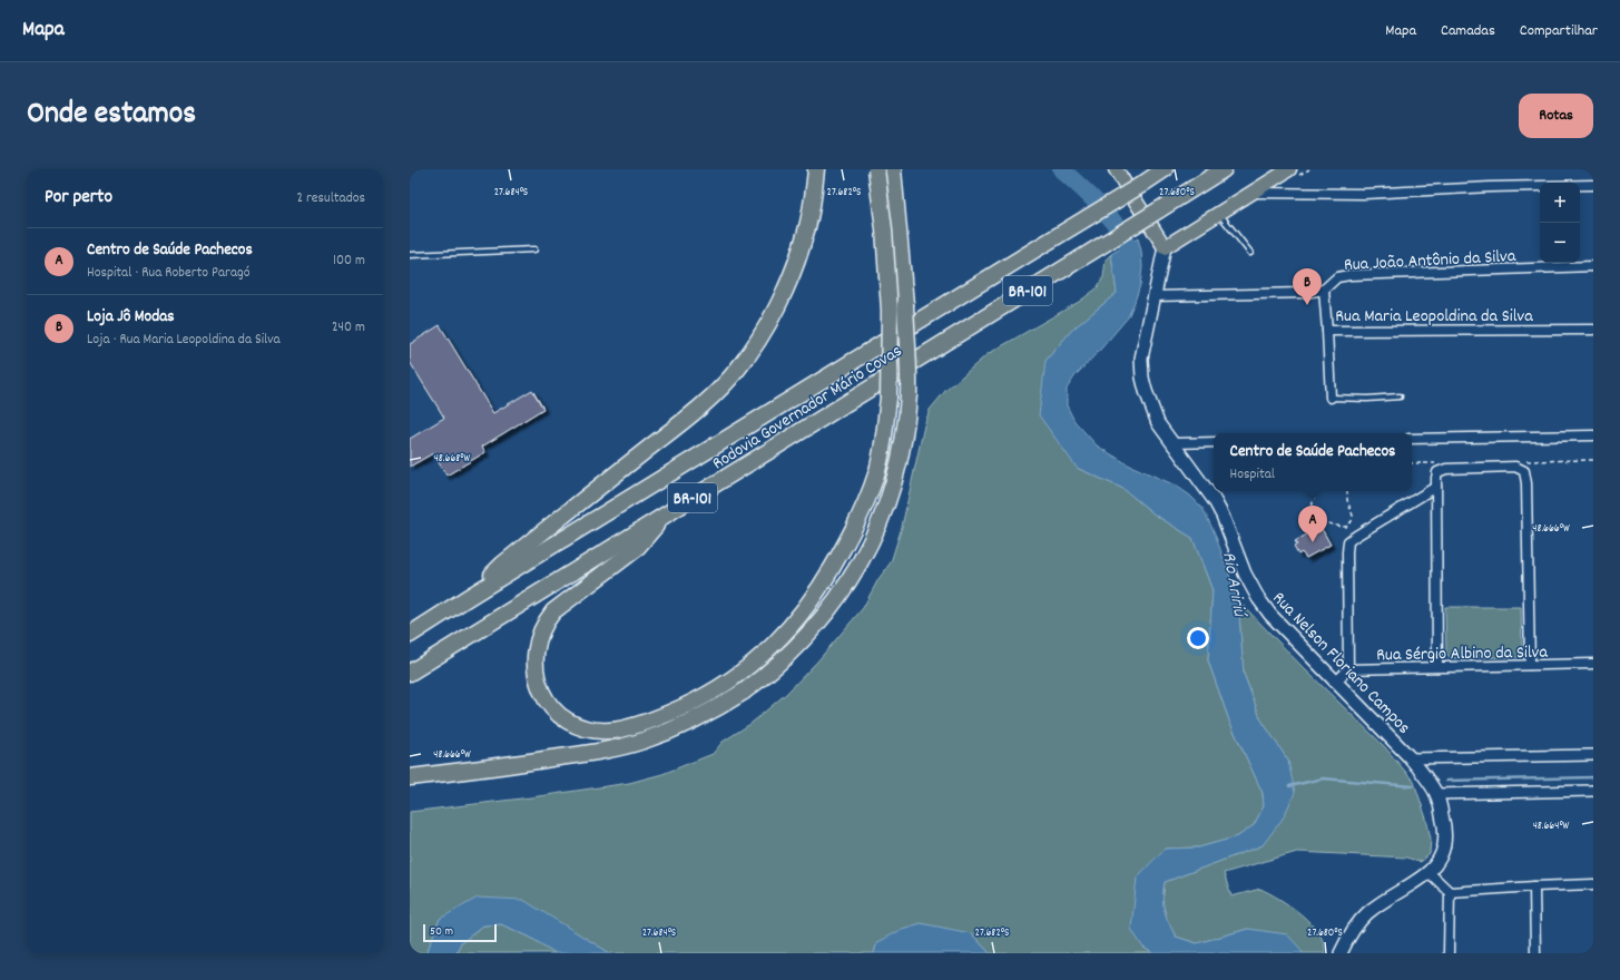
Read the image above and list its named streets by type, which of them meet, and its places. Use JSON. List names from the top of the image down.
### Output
{
  "streets": {
    "highway": ["BR-101", "Rodovia Governador Mário Covas"],
    "main road": ["Rua Nelson Floriano Campos"],
    "street": ["Rua João Antônio da Silva", "Rua Maria Leopoldina da Silva", "Rua Sérgio Albino da Silva"]
  },
  "crossings": [
    ["Rua João Antônio da Silva", "Rua Maria Leopoldina da Silva"],
    ["BR-101", "Rodovia Governador Mário Covas"],
    ["Rua Maria Leopoldina da Silva", "Rua Nelson Floriano Campos"]
  ],
  "water": ["Rio Aririú"],
  "scale_bar": "50 m",
  "page": {
    "header": "Mapa",
    "nav": ["Mapa", "Camadas", "Compartilhar"],
    "title": "Onde estamos",
    "buttons": "Rotas",
    "heading": ["Por perto", "2 resultados"],
    "map_buttons": ["+", "−"],
    "list": [
      {
        "mark": "A",
        "name": "Centro de Saúde Pachecos",
        "note": "Hospital · Rua Roberto Paragó",
        "value": "100 m"
      },
      {
        "mark": "B",
        "name": "Loja Jô Modas",
        "note": "Loja · Rua Maria Leopoldina da Silva",
        "value": "240 m"
      }
    ],
    "pins": ["B", "A"],
    "popup": ["Centro de Saúde Pachecos", "Hospital"],
    "scale": "50 m"
  },
  "coordinates": [
    "27.684°S",
    "27.682°S",
    "27.680°S",
    "48.668°W",
    "48.666°W",
    "48.664°W"
  ]
}
